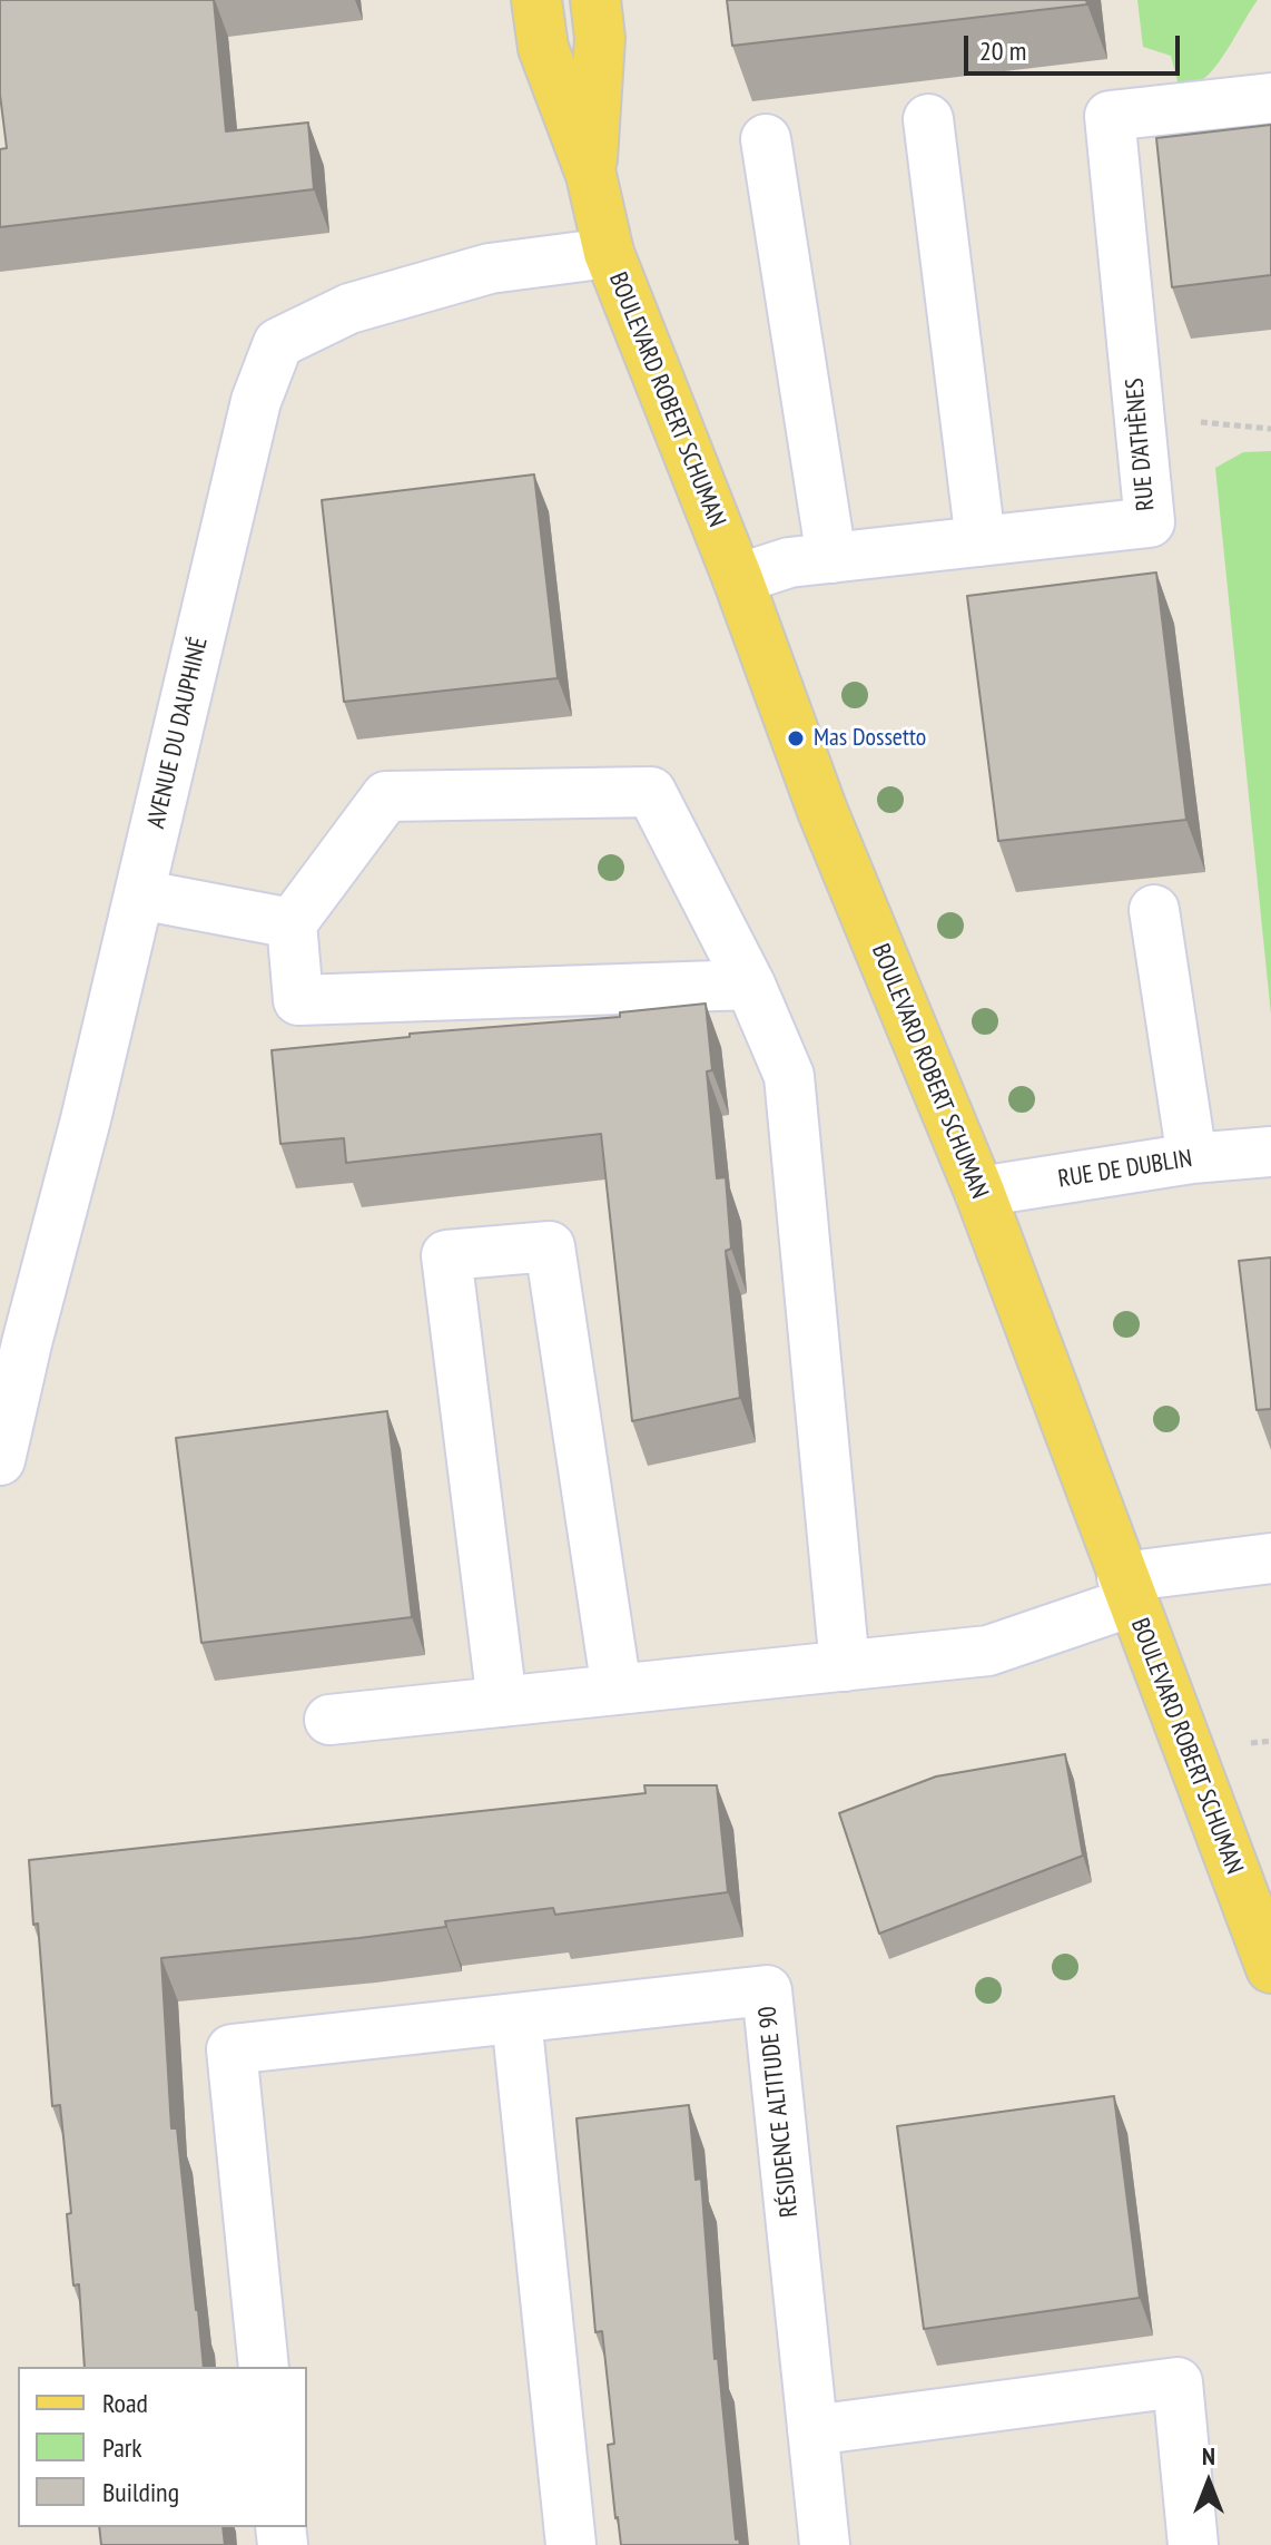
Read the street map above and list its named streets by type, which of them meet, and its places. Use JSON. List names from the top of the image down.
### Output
{
  "streets": {
    "main road": ["BOULEVARD ROBERT SCHUMAN"],
    "street": [
      "RUE D'ATHÈNES",
      "AVENUE DU DAUPHINÉ",
      "RUE DE DUBLIN",
      "RÉSIDENCE ALTITUDE 90"
    ]
  },
  "crossings": [
    ["BOULEVARD ROBERT SCHUMAN", "RUE D'ATHÈNES"],
    ["BOULEVARD ROBERT SCHUMAN", "AVENUE DU DAUPHINÉ"],
    ["BOULEVARD ROBERT SCHUMAN", "RUE DE DUBLIN"]
  ],
  "places": ["Mas Dossetto"],
  "legend": ["Road", "Park", "Building"],
  "scale_bar": "20 m",
  "north": "top"
}
